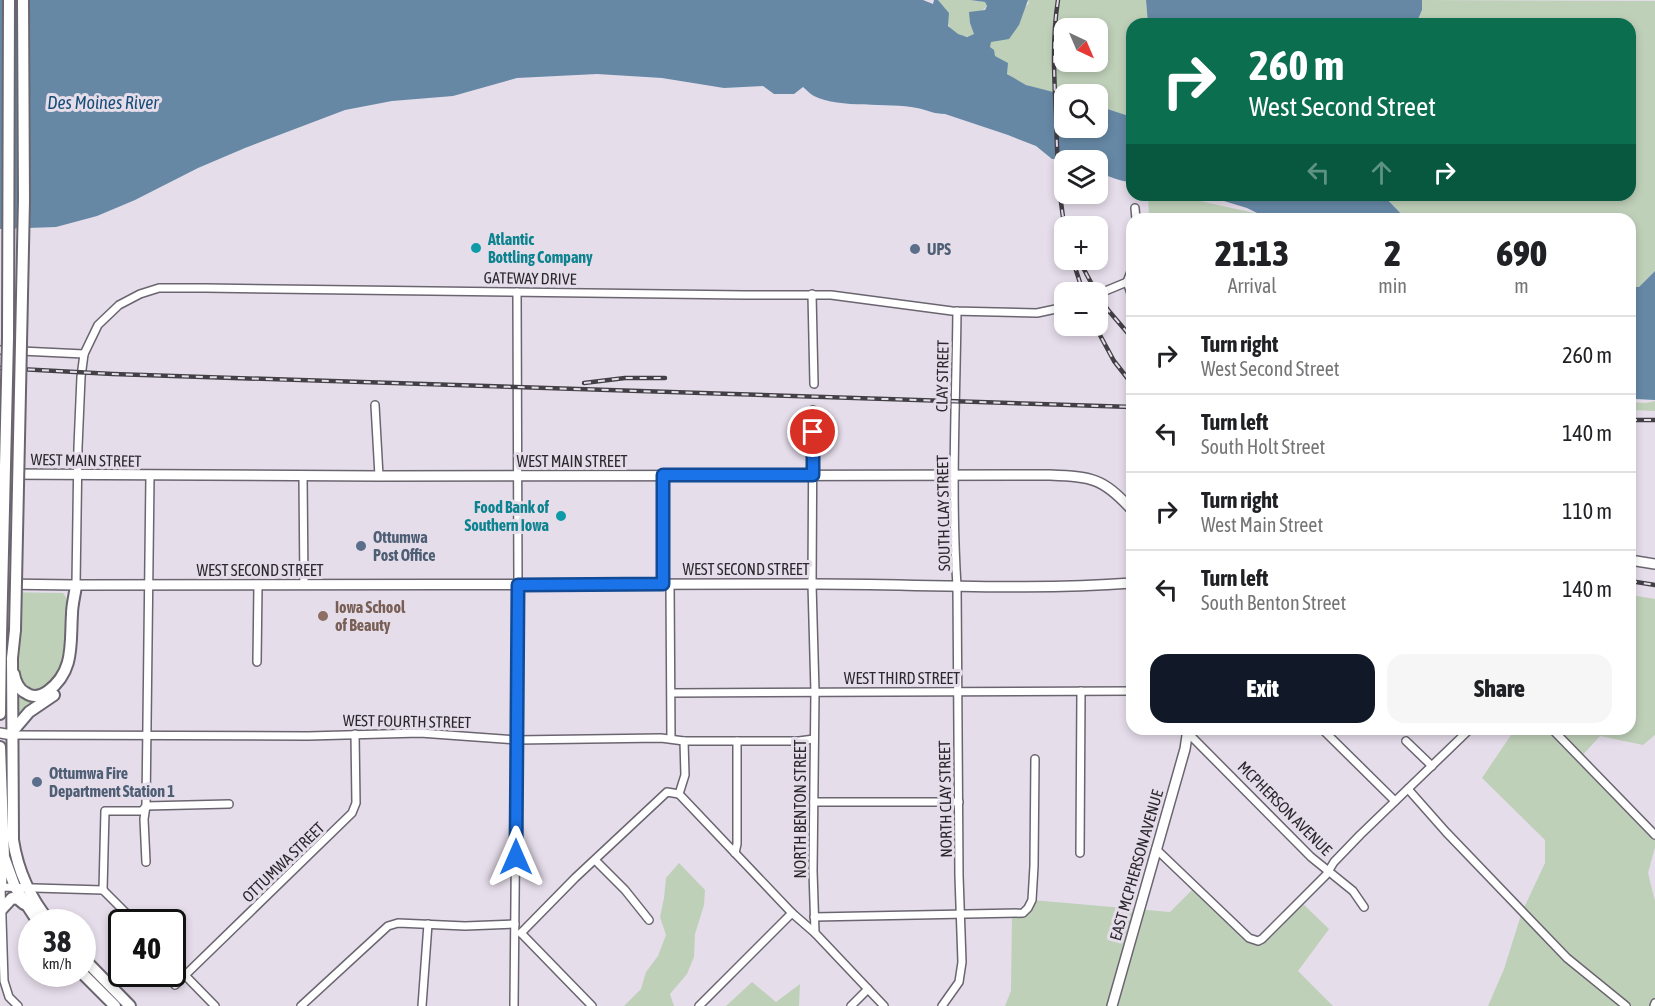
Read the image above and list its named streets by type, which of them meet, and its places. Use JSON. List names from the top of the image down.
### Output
{
  "streets": {
    "main road": [
      "WEST MAIN STREET",
      "WEST SECOND STREET",
      "WEST FOURTH STREET",
      "EAST MCPHERSON AVENUE"
    ],
    "street": [
      "GATEWAY DRIVE",
      "CLAY STREET",
      "SOUTH CLAY STREET",
      "WEST THIRD STREET",
      "NORTH CLAY STREET",
      "MCPHERSON AVENUE",
      "NORTH BENTON STREET",
      "OTTUMWA STREET"
    ]
  },
  "crossings": [
    ["GATEWAY DRIVE", "CLAY STREET"],
    ["GATEWAY DRIVE", "WEST MAIN STREET"],
    ["GATEWAY DRIVE", "WEST SECOND STREET"],
    ["CLAY STREET", "SOUTH CLAY STREET"],
    ["WEST MAIN STREET", "SOUTH CLAY STREET"],
    ["WEST MAIN STREET", "NORTH BENTON STREET"],
    ["SOUTH CLAY STREET", "WEST SECOND STREET"],
    ["SOUTH CLAY STREET", "NORTH CLAY STREET"],
    ["WEST SECOND STREET", "NORTH CLAY STREET"],
    ["WEST SECOND STREET", "NORTH BENTON STREET"],
    ["WEST THIRD STREET", "NORTH CLAY STREET"],
    ["WEST THIRD STREET", "NORTH BENTON STREET"],
    ["WEST FOURTH STREET", "NORTH BENTON STREET"],
    ["WEST FOURTH STREET", "OTTUMWA STREET"]
  ],
  "water": ["Des Moines River"],
  "places": [
    "Atlantic Bottling Company",
    "UPS",
    "Food Bank of Southern Iowa",
    "Ottumwa Post Office",
    "Iowa School of Beauty",
    "Ottumwa Fire Department Station 1"
  ],
  "north": "bottom right",
  "page": {
    "map_buttons": ["+", "−"],
    "turn": ["260 m", "West Second Street"],
    "eta": [
      "21:13",
      "Arrival",
      "2",
      "min",
      "690",
      "m"
    ],
    "list": [
      {
        "name": "Turn right",
        "note": "West Second Street",
        "value": "260 m"
      },
      {
        "name": "Turn left",
        "note": "South Holt Street",
        "value": "140 m"
      },
      {
        "name": "Turn right",
        "note": "West Main Street",
        "value": "110 m"
      },
      {
        "name": "Turn left",
        "note": "South Benton Street",
        "value": "140 m"
      }
    ],
    "buttons": ["Exit", "Share"],
    "speed": "38 km/h",
    "limit": "40"
  }
}
